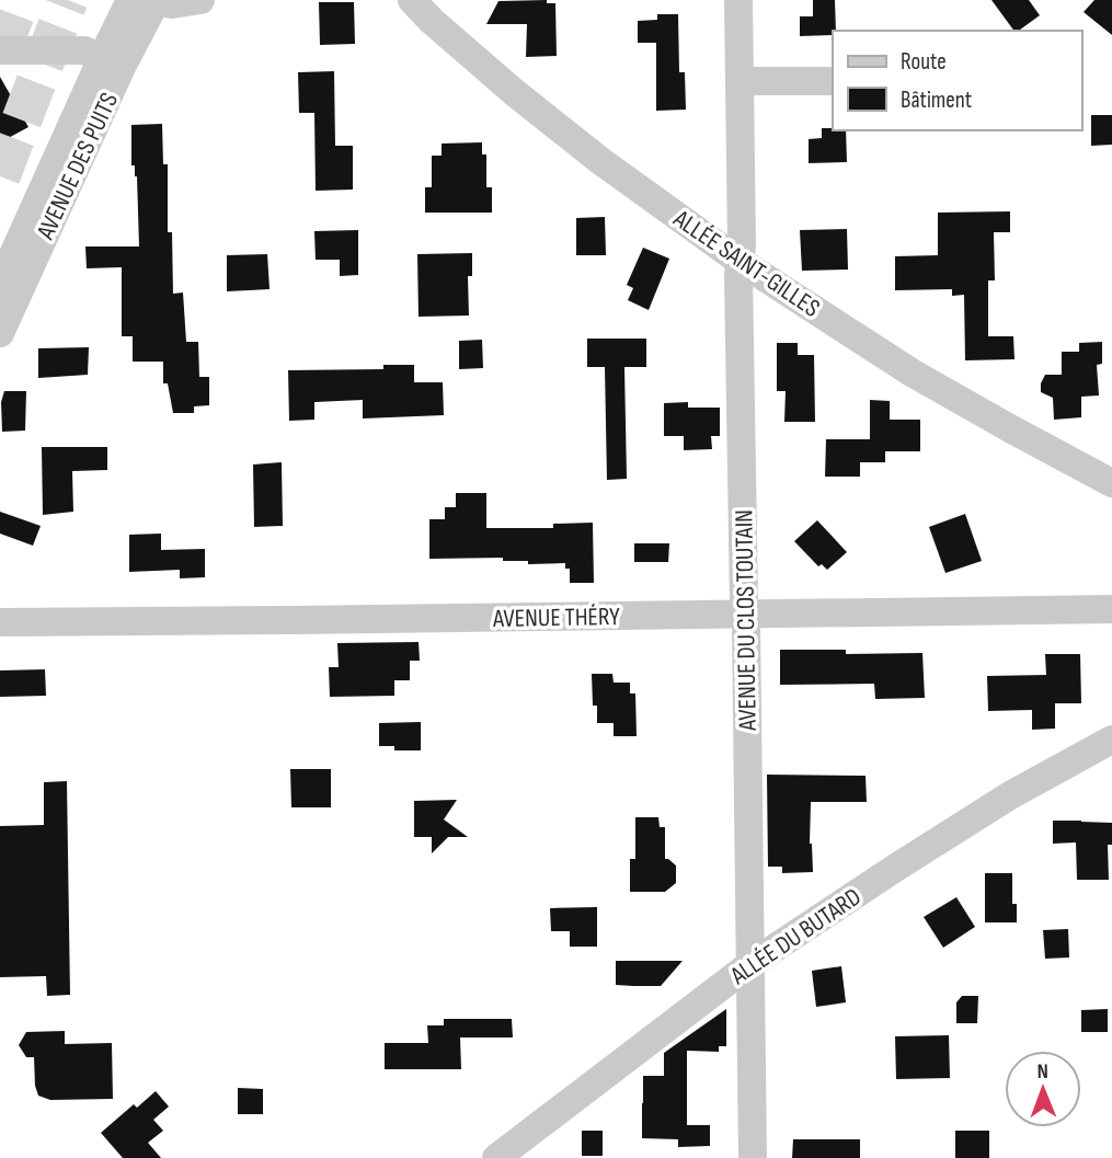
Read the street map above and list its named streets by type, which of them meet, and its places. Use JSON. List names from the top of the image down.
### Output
{
  "streets": {
    "street": [
      "AVENUE DES PUITS",
      "ALLÉE SAINT-GILLES",
      "AVENUE THÉRY",
      "AVENUE DU CLOS TOUTAIN",
      "ALLÉE DU BUTARD"
    ]
  },
  "crossings": [
    ["ALLÉE SAINT-GILLES", "AVENUE DU CLOS TOUTAIN"],
    ["AVENUE THÉRY", "AVENUE DU CLOS TOUTAIN"],
    ["AVENUE DU CLOS TOUTAIN", "ALLÉE DU BUTARD"]
  ],
  "legend": ["Route", "Bâtiment"],
  "north": "top"
}
